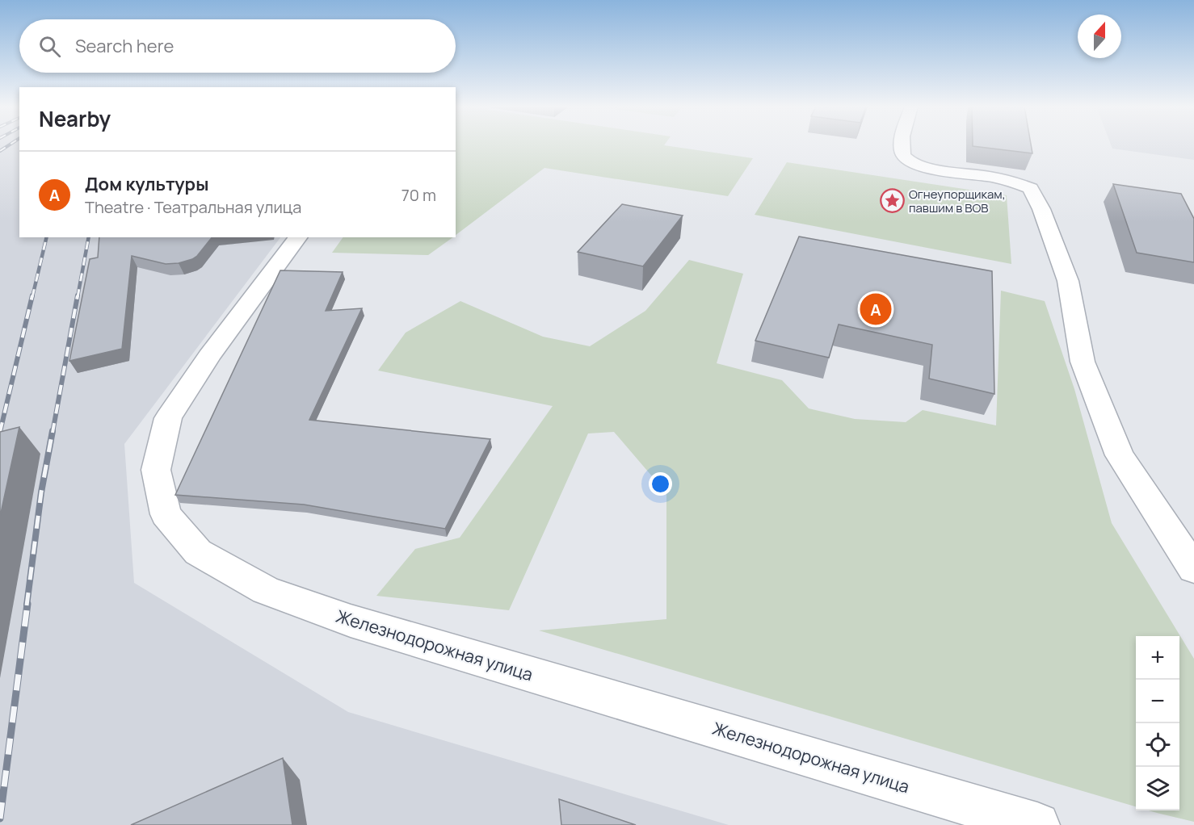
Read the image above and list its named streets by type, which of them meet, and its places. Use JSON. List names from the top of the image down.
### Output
{
  "streets": {
    "street": ["Железнодорожная улица"]
  },
  "places": {
    "place": ["Огнеупорщикам, павшим в ВОВ"]
  },
  "north": "top",
  "page": {
    "search": "Search here",
    "heading": "Nearby",
    "list": [
      {
        "mark": "A",
        "name": "Дом культуры",
        "note": "Theatre · Театральная улица",
        "value": "70 m"
      }
    ],
    "pins": "A",
    "map_buttons": ["+", "−"]
  }
}
